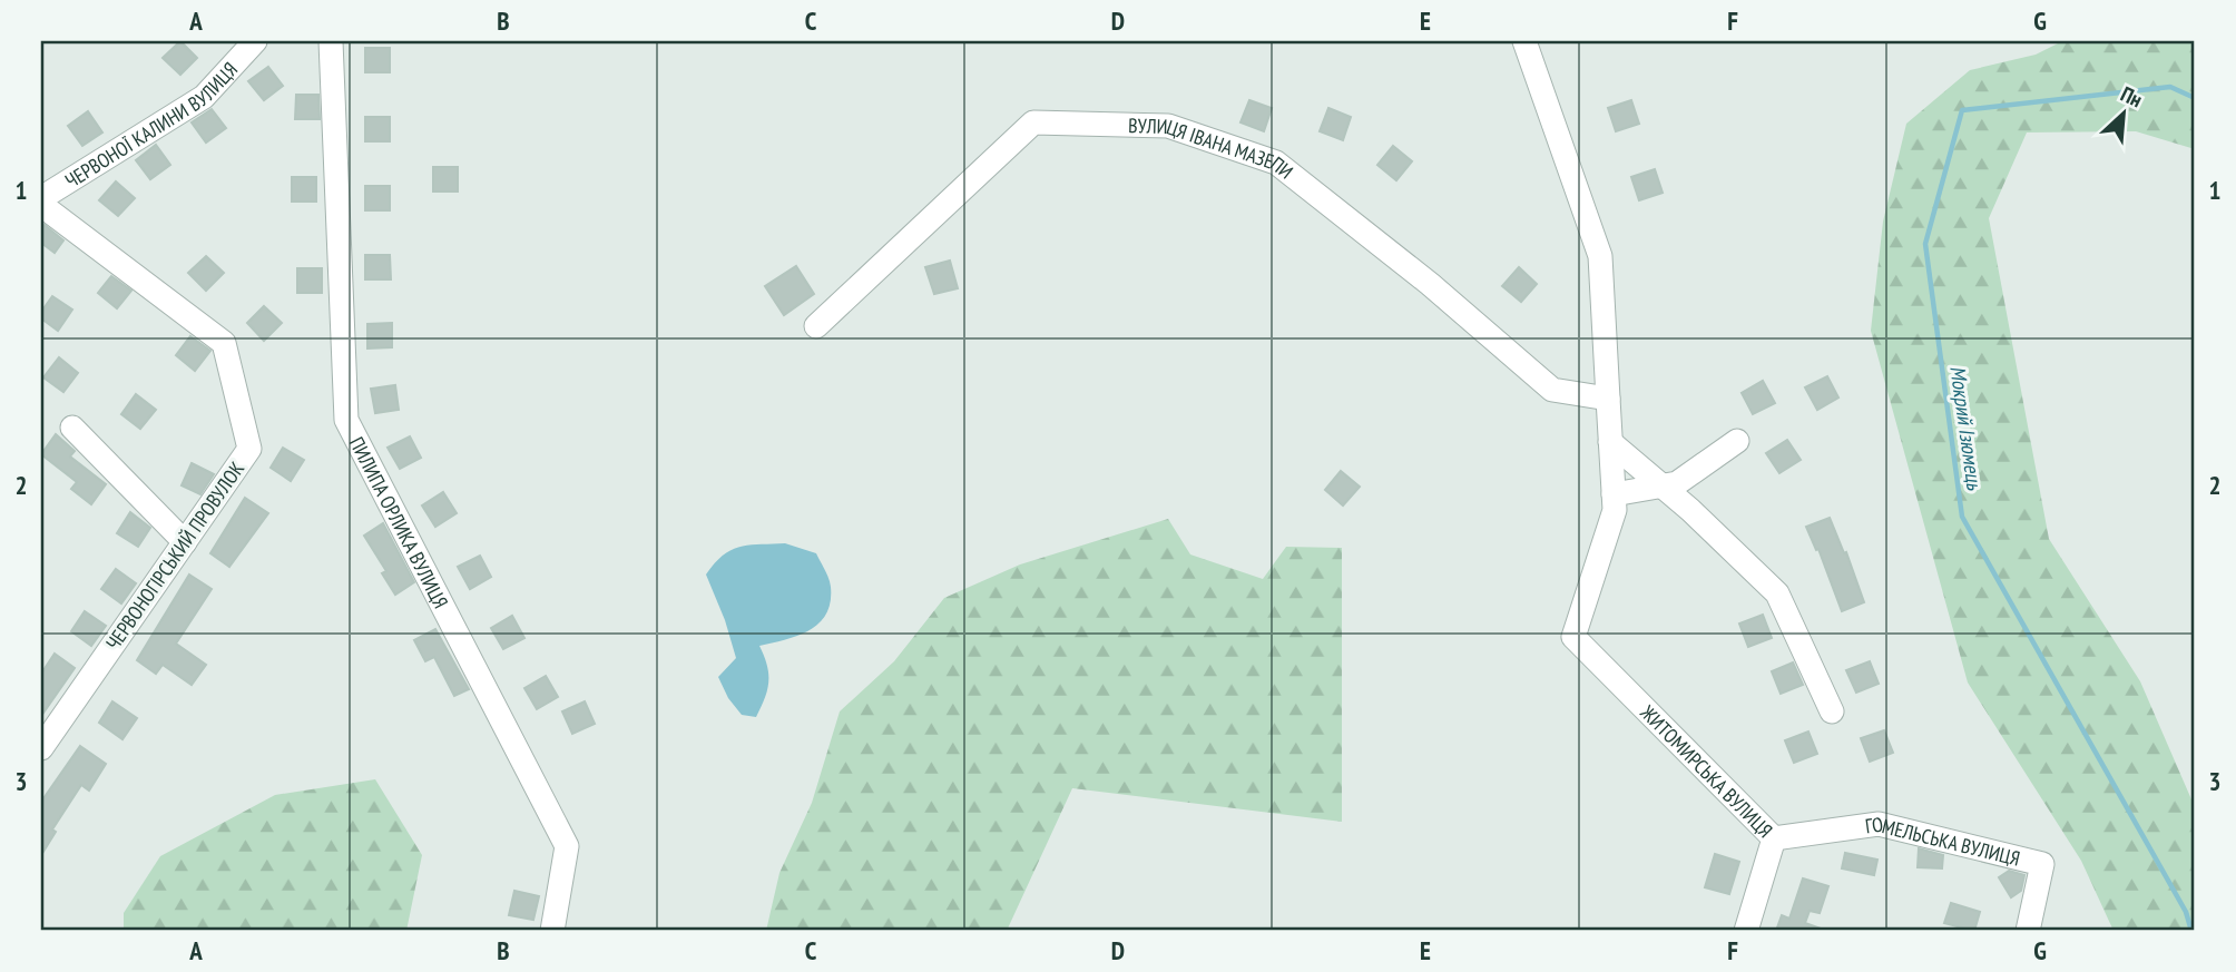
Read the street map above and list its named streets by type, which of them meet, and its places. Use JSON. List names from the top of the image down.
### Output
{
  "streets": {
    "street": [
      "ЧЕРВОНОЇ КАЛИНИ ВУЛИЦЯ",
      "ВУЛИЦЯ ІВАНА МАЗЕПИ",
      "ПИЛИПА ОРЛИКА ВУЛИЦЯ",
      "ЧЕРВОНОГІРСЬКИЙ ПРОВУЛОК",
      "ЖИТОМИРСЬКА ВУЛИЦЯ",
      "ГОМЕЛЬСЬКА ВУЛИЦЯ"
    ]
  },
  "crossings": [
    ["ЖИТОМИРСЬКА ВУЛИЦЯ", "ГОМЕЛЬСЬКА ВУЛИЦЯ"]
  ],
  "water": ["Мокрий Ізюмець"],
  "north": "top right",
  "grid": {
    "columns": [
      "A",
      "B",
      "C",
      "D",
      "E",
      "F",
      "G"
    ],
    "rows": ["1", "2", "3"]
  }
}
